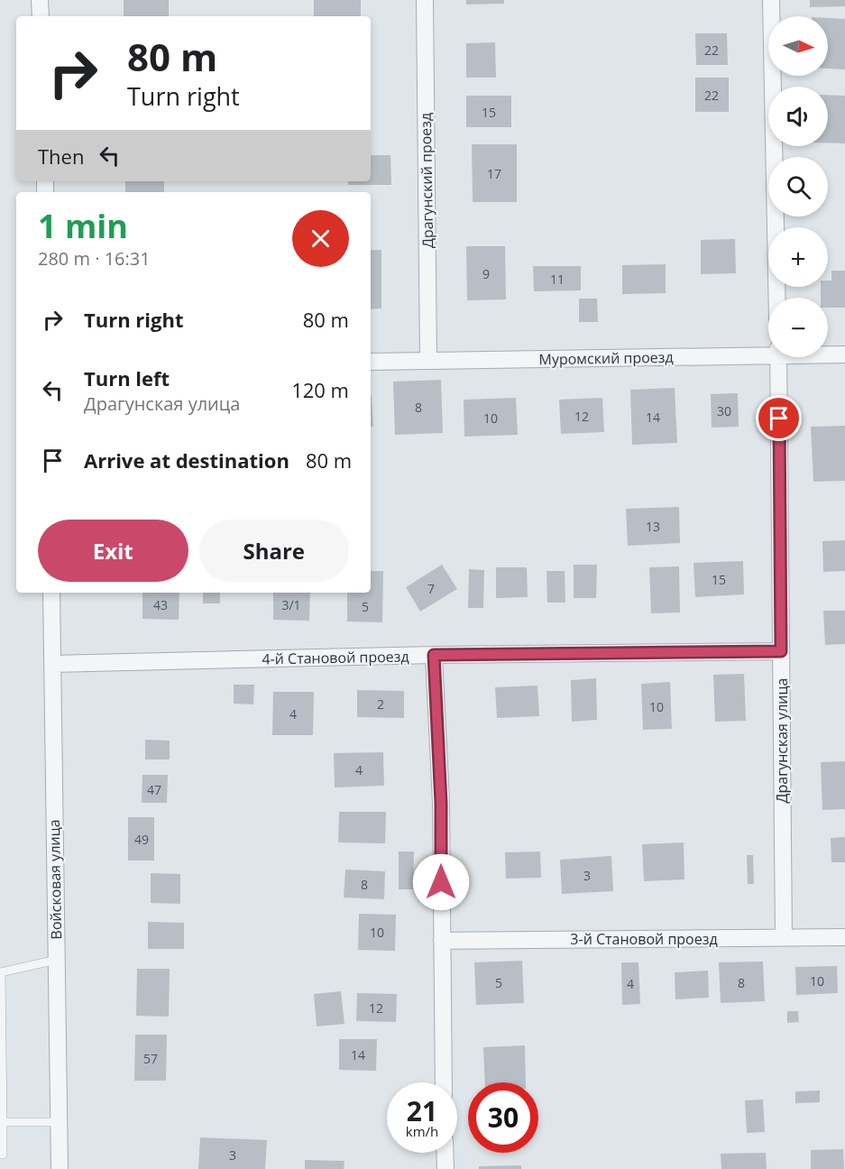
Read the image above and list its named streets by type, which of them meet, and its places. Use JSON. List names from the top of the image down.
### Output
{
  "streets": {
    "street": [
      "Драгунский проезд",
      "Муромский проезд",
      "4-й Становой проезд",
      "Драгунская улица",
      "Войсковая улица",
      "3-й Становой проезд"
    ]
  },
  "crossings": [
    ["Драгунский проезд", "Муромский проезд"],
    ["4-й Становой проезд", "Драгунская улица"],
    ["4-й Становой проезд", "Войсковая улица"],
    ["Драгунская улица", "3-й Становой проезд"]
  ],
  "house_numbers": [
    "22",
    "22",
    "15",
    "17",
    "9",
    "11",
    "8",
    "30",
    "12",
    "14",
    "10",
    "13",
    "15",
    "7",
    "43",
    "3/1",
    "5",
    "2",
    "10",
    "4",
    "4",
    "47",
    "49",
    "3",
    "8",
    "10",
    "10",
    "5",
    "8",
    "4",
    "12",
    "14",
    "57",
    "3"
  ],
  "north": "right",
  "page": {
    "map_buttons": ["+", "−"],
    "turn": ["80 m", "Turn right"],
    "then": "Then",
    "heading": ["1 min", "280 m · 16:31"],
    "list": [
      {
        "name": "Turn right",
        "value": "80 m"
      },
      {
        "name": "Turn left",
        "note": "Драгунская улица",
        "value": "120 m"
      },
      {
        "name": "Arrive at destination",
        "value": "80 m"
      }
    ],
    "buttons": ["Exit", "Share"],
    "speed": "21 km/h",
    "limit": "30"
  }
}
